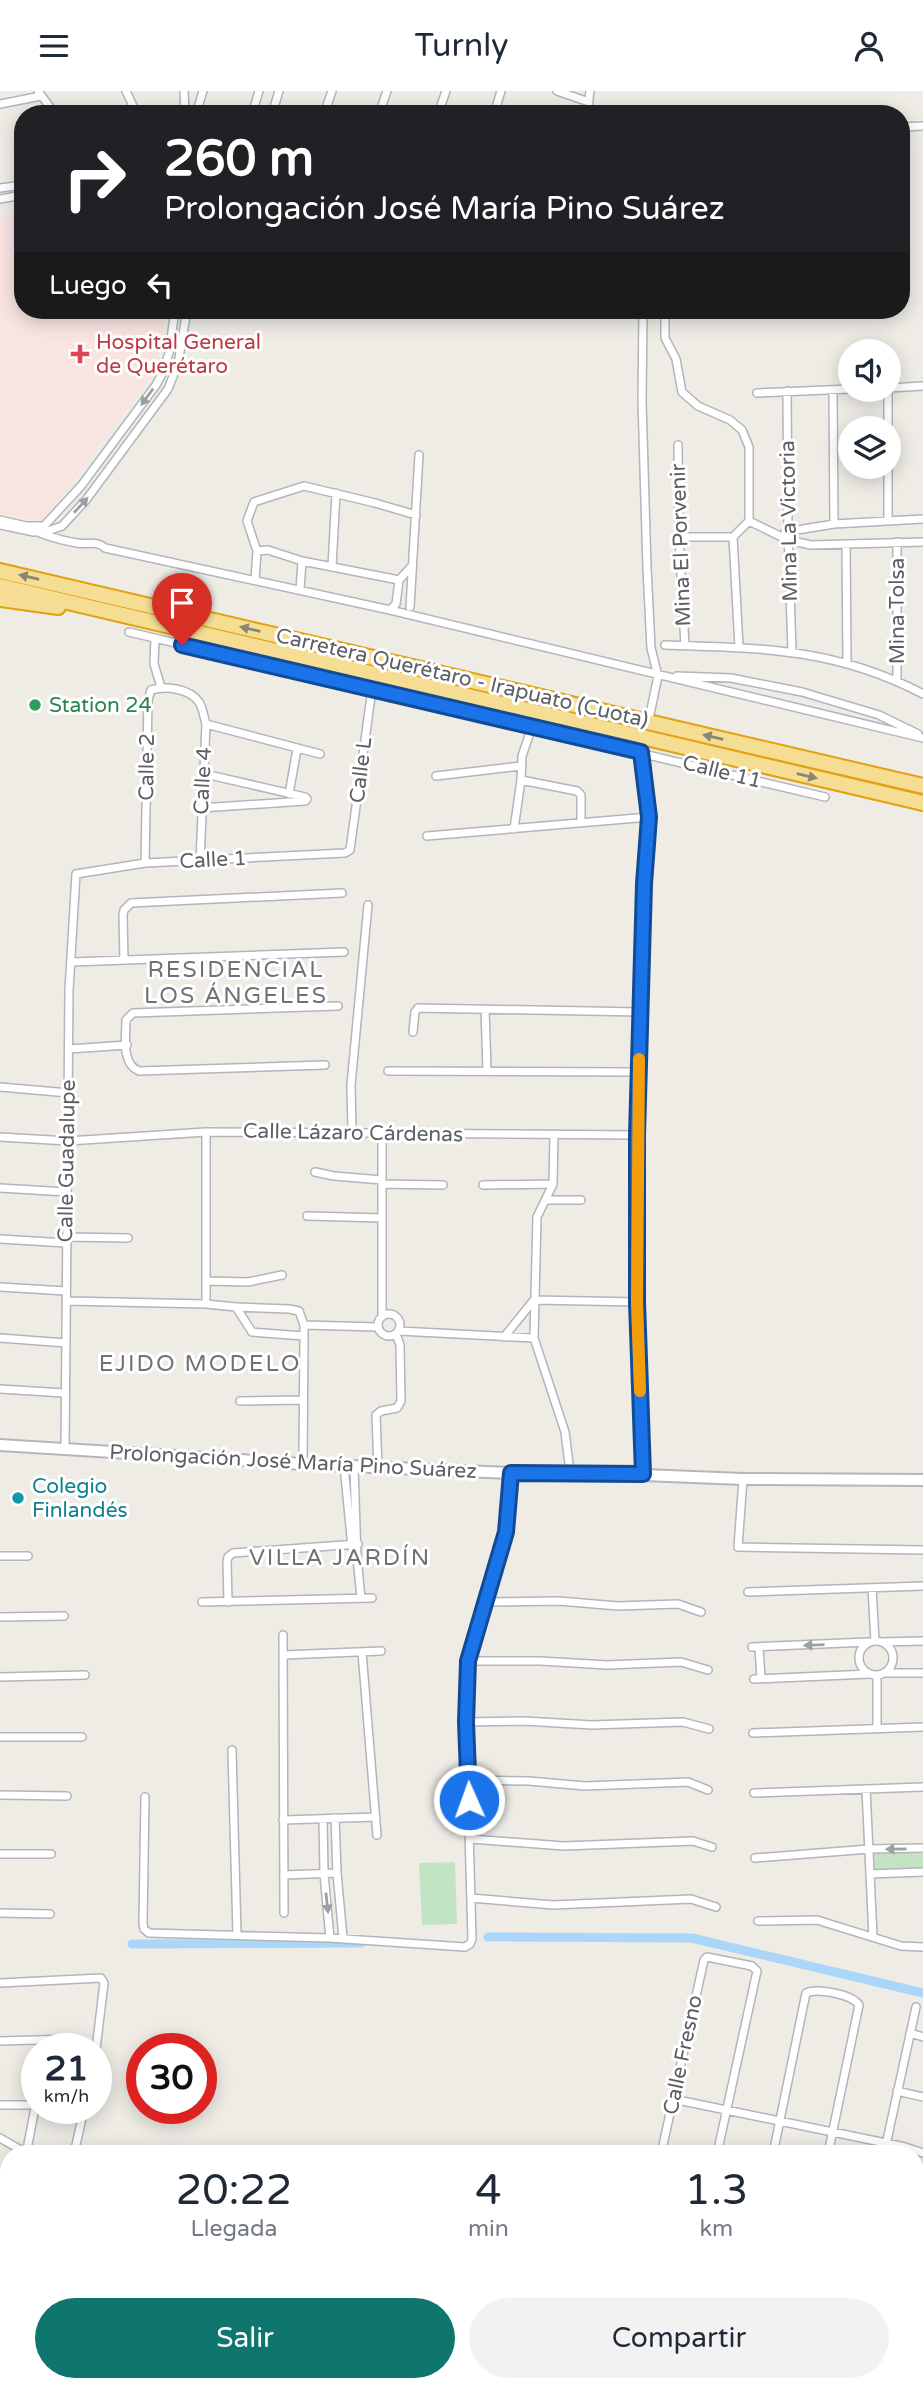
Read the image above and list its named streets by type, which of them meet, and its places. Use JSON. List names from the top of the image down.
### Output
{
  "streets": {
    "highway": ["Carretera Querétaro - Irapuato (Cuota)"],
    "main road": ["Prolongación José María Pino Suárez"],
    "street": [
      "Mina La Victoria",
      "Mina El Porvenir",
      "Mina Tolsa",
      "Calle 2",
      "Calle L",
      "Calle 11",
      "Calle 4",
      "Calle 1",
      "Calle Lázaro Cárdenas",
      "Calle Guadalupe",
      "Calle Fresno"
    ]
  },
  "crossings": [
    ["Mina La Victoria", "Mina El Porvenir"],
    ["Mina El Porvenir", "Mina Tolsa"],
    ["Calle 2", "Calle 4"],
    ["Calle 2", "Calle 1"],
    ["Calle L", "Calle 11"],
    ["Calle L", "Calle 1"],
    ["Calle 4", "Calle 1"],
    ["Calle 1", "Calle Guadalupe"],
    ["Calle Lázaro Cárdenas", "Calle Guadalupe"],
    ["Calle Guadalupe", "Prolongación José María Pino Suárez"]
  ],
  "districts": ["RESIDENCIAL LOS ÁNGELES", "EJIDO MODELO", "VILLA JARDÍN"],
  "places": {
    "health": ["Hospital General de Querétaro"],
    "other": ["Station 24", "Colegio Finlandés"]
  },
  "page": {
    "header": "Turnly",
    "turn": ["260 m", "Prolongación José María Pino Suárez"],
    "then": "Luego",
    "speed": "21 km/h",
    "limit": "30",
    "eta": [
      "20:22",
      "Llegada",
      "4",
      "min",
      "1.3",
      "km"
    ],
    "buttons": ["Salir", "Compartir"]
  }
}
